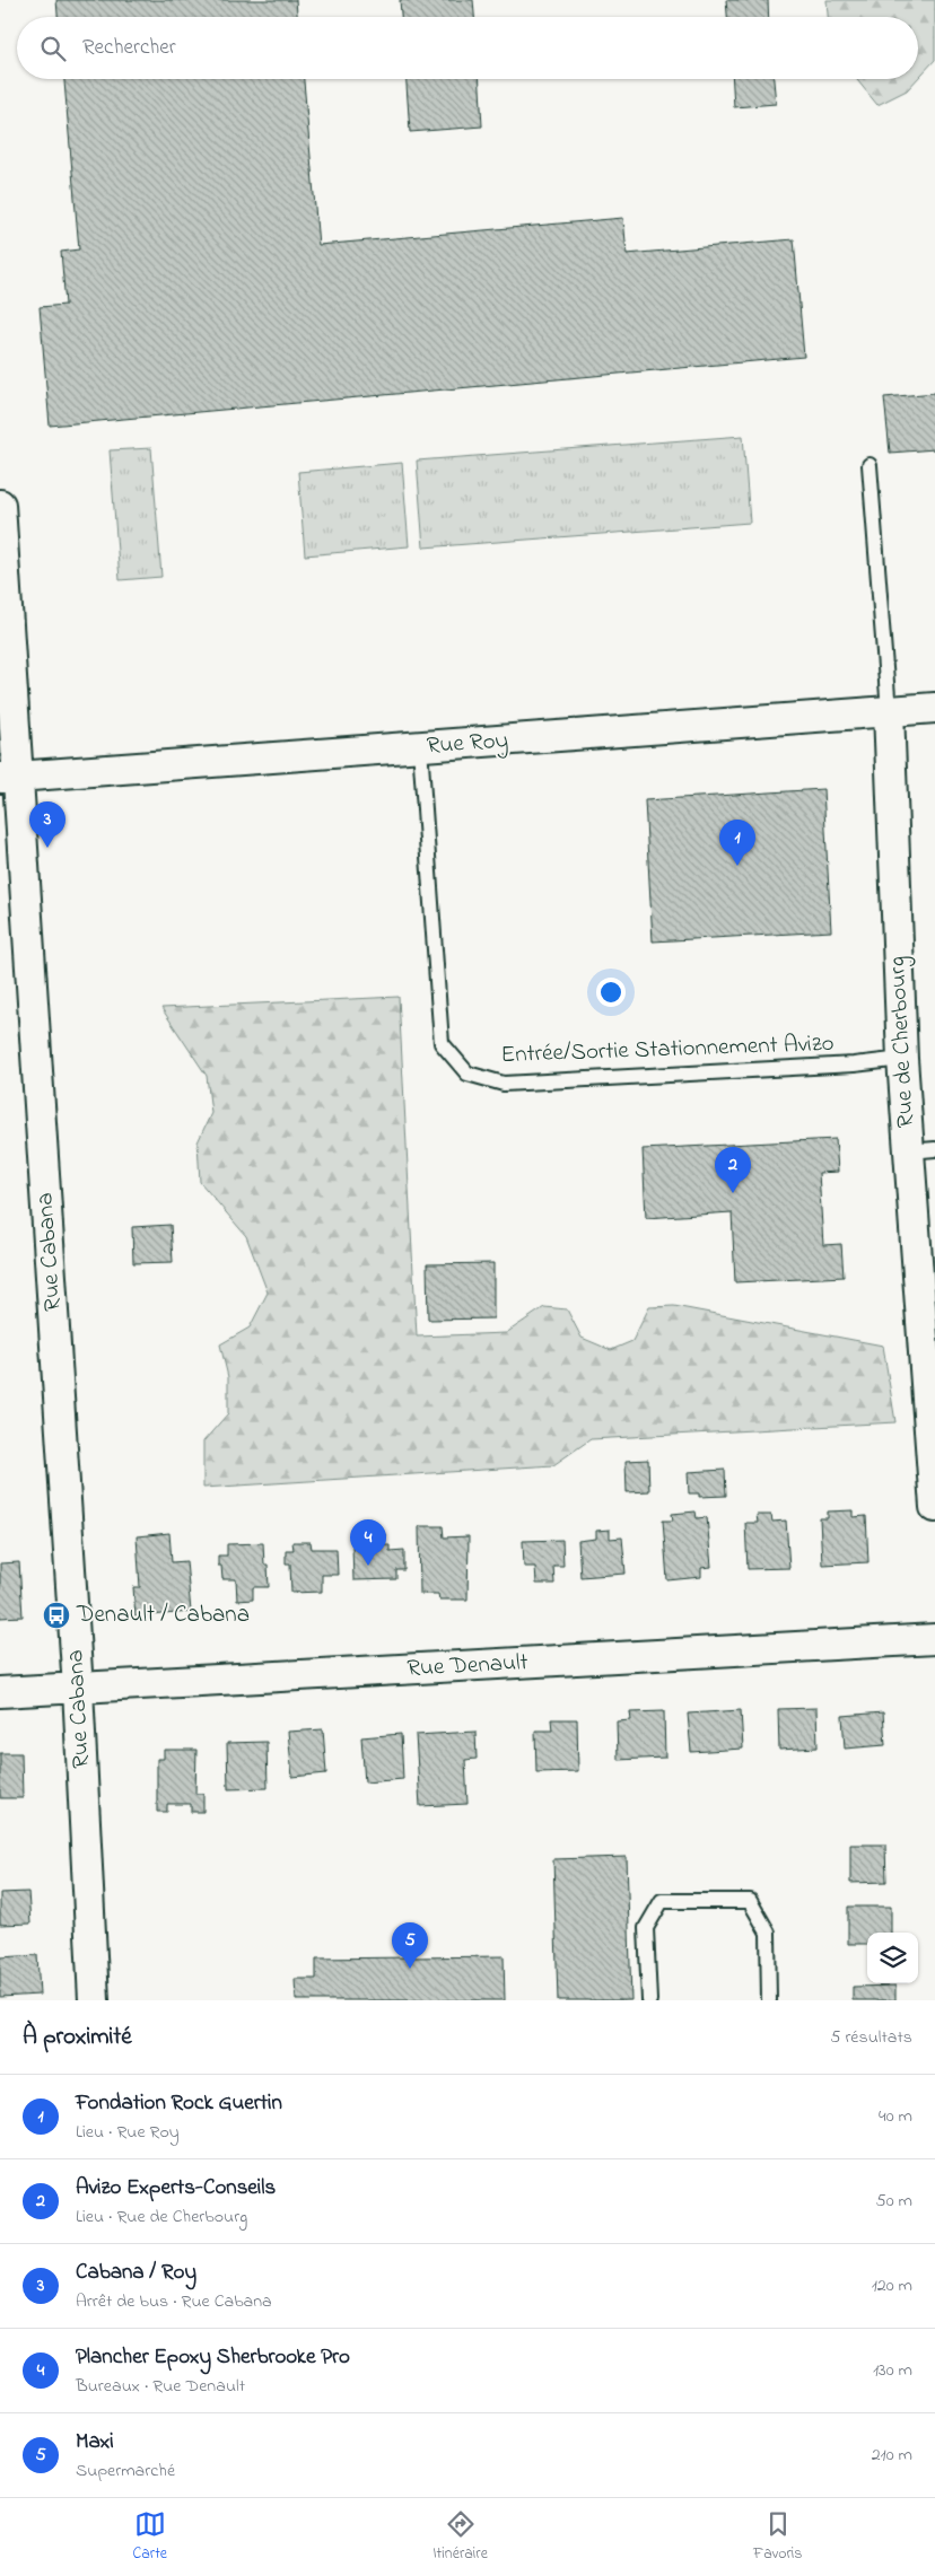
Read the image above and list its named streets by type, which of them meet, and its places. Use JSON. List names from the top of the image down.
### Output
{
  "streets": {
    "street": [
      "Rue Roy",
      "Rue de Cherbourg",
      "Rue Cabana",
      "Rue Denault"
    ],
    "lane": ["Entrée/Sortie Stationnement Avizo"]
  },
  "crossings": [
    ["Rue Roy", "Rue de Cherbourg"],
    ["Rue Roy", "Entrée/Sortie Stationnement Avizo"],
    ["Rue Roy", "Rue Cabana"],
    ["Rue de Cherbourg", "Entrée/Sortie Stationnement Avizo"],
    ["Rue Cabana", "Rue Denault"]
  ],
  "places": {
    "bus stop": ["Denault / Cabana"]
  },
  "page": {
    "search": "Rechercher",
    "pins": [
      "3",
      "1",
      "2",
      "4",
      "5"
    ],
    "heading": ["À proximité", "5 résultats"],
    "list": [
      {
        "mark": "1",
        "name": "Fondation Rock Guertin",
        "note": "Lieu · Rue Roy",
        "value": "40 m"
      },
      {
        "mark": "2",
        "name": "Avizo Experts-Conseils",
        "note": "Lieu · Rue de Cherbourg",
        "value": "50 m"
      },
      {
        "mark": "3",
        "name": "Cabana / Roy",
        "note": "Arrêt de bus · Rue Cabana",
        "value": "120 m"
      },
      {
        "mark": "4",
        "name": "Plancher Epoxy Sherbrooke Pro",
        "note": "Bureaux · Rue Denault",
        "value": "130 m"
      },
      {
        "mark": "5",
        "name": "Maxi",
        "note": "Supermarché",
        "value": "210 m"
      }
    ],
    "nav": ["Carte", "Itinéraire", "Favoris"]
  }
}
